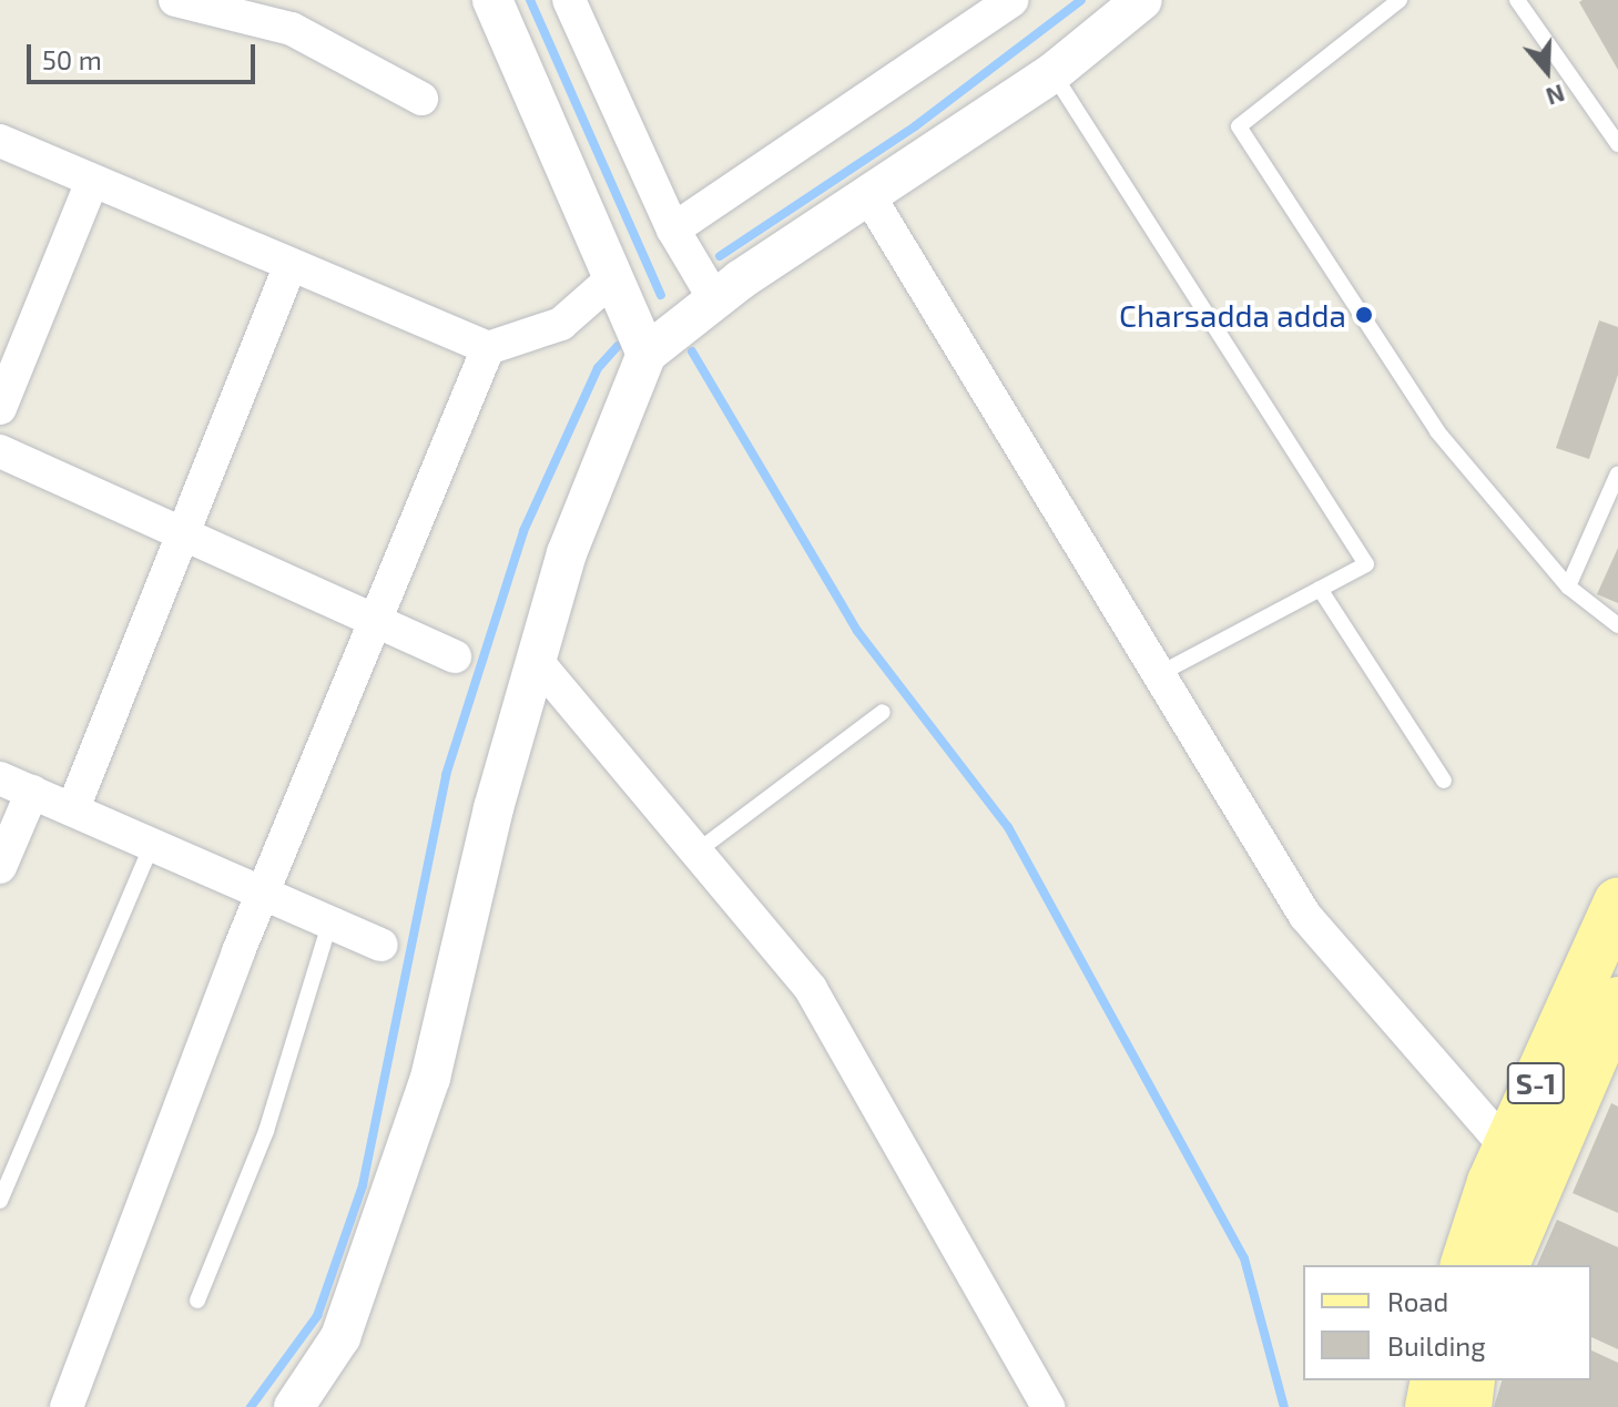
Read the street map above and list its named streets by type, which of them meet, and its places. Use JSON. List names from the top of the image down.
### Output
{
  "streets": {
    "main road": ["S-1"]
  },
  "places": ["Charsadda adda"],
  "legend": ["Road", "Building"],
  "scale_bar": "50 m",
  "north": "bottom"
}
